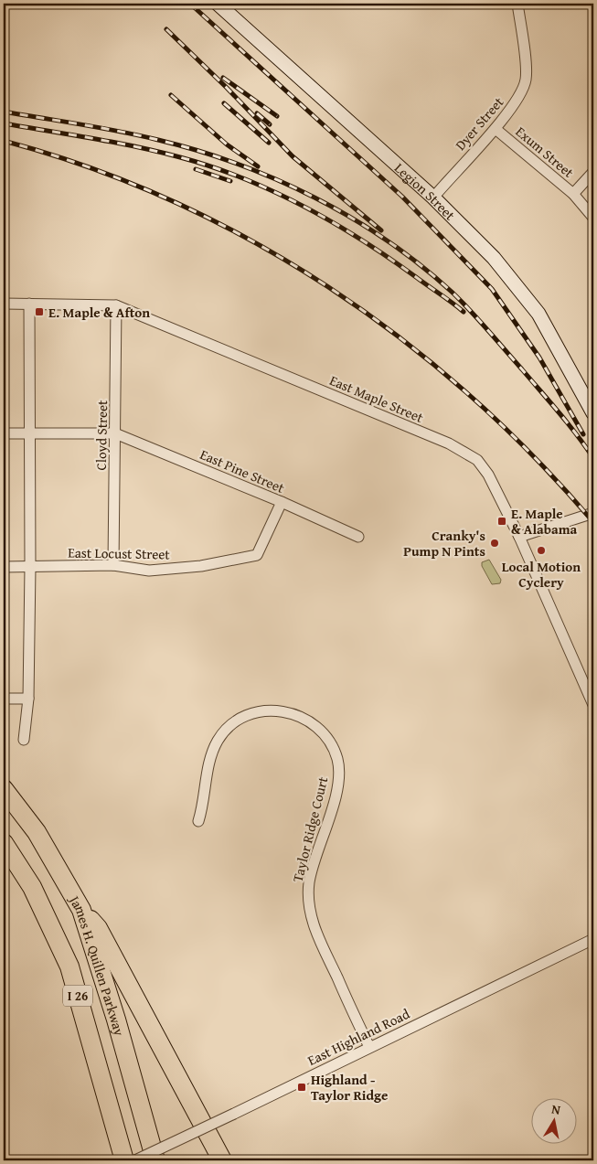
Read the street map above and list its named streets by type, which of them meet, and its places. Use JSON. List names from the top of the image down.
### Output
{
  "streets": {
    "highway": ["James H. Quillen Parkway", "I 26"],
    "main road": ["Legion Street"],
    "street": [
      "Dyer Street",
      "Exum Street",
      "East Maple Street",
      "Cloyd Street",
      "East Pine Street",
      "East Locust Street",
      "Taylor Ridge Court",
      "East Highland Road"
    ]
  },
  "crossings": [
    ["Dyer Street", "Exum Street"],
    ["Dyer Street", "Legion Street"],
    ["East Maple Street", "Cloyd Street"],
    ["Cloyd Street", "East Pine Street"],
    ["Cloyd Street", "East Locust Street"],
    ["East Pine Street", "East Locust Street"],
    ["Taylor Ridge Court", "East Highland Road"]
  ],
  "places": {
    "transit": ["E. Maple & Afton", "E. Maple & Alabama", "Highland - Taylor Ridge"],
    "other": ["Cranky's Pump N Pints", "Local Motion Cyclery"]
  },
  "north": "top"
}
